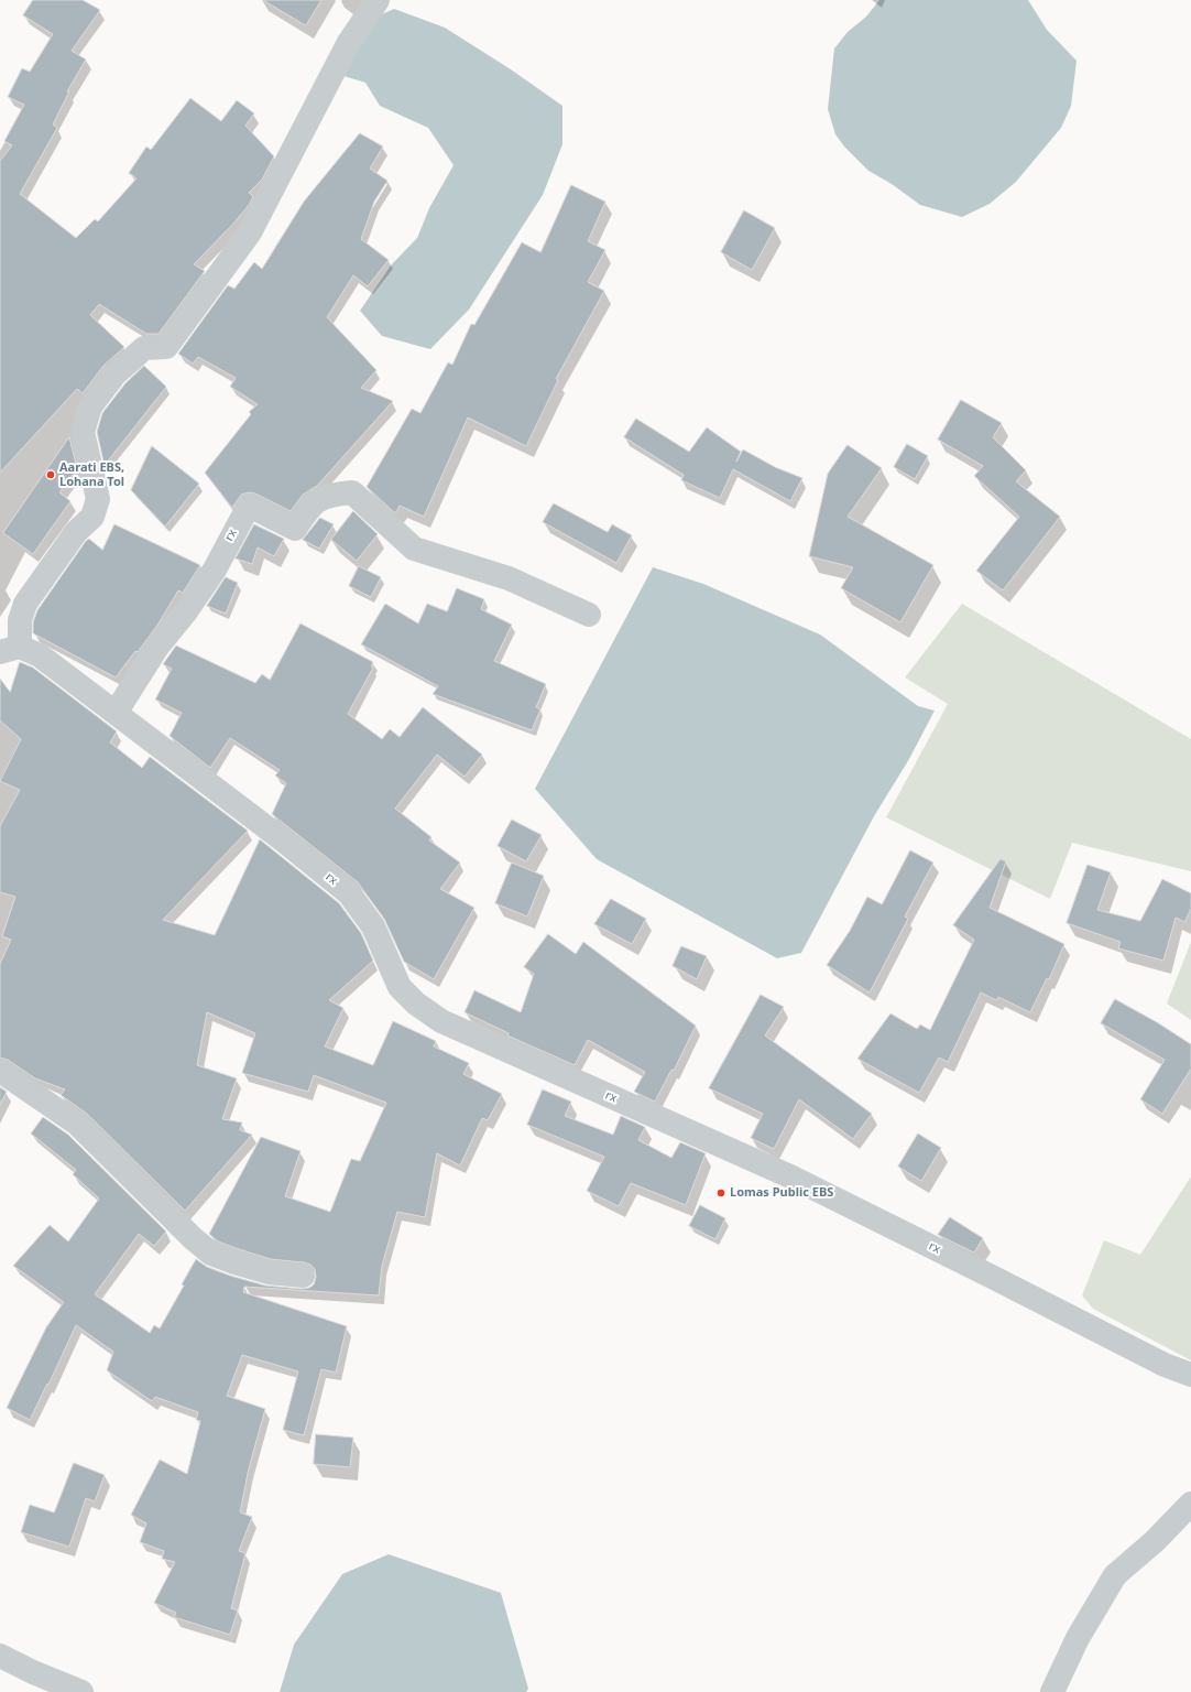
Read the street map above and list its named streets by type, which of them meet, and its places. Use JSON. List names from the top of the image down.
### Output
{
  "streets": {
    "street": ["rx"]
  },
  "places": ["Aarati EBS, Lohana Tol", "Lomas Public EBS"]
}
